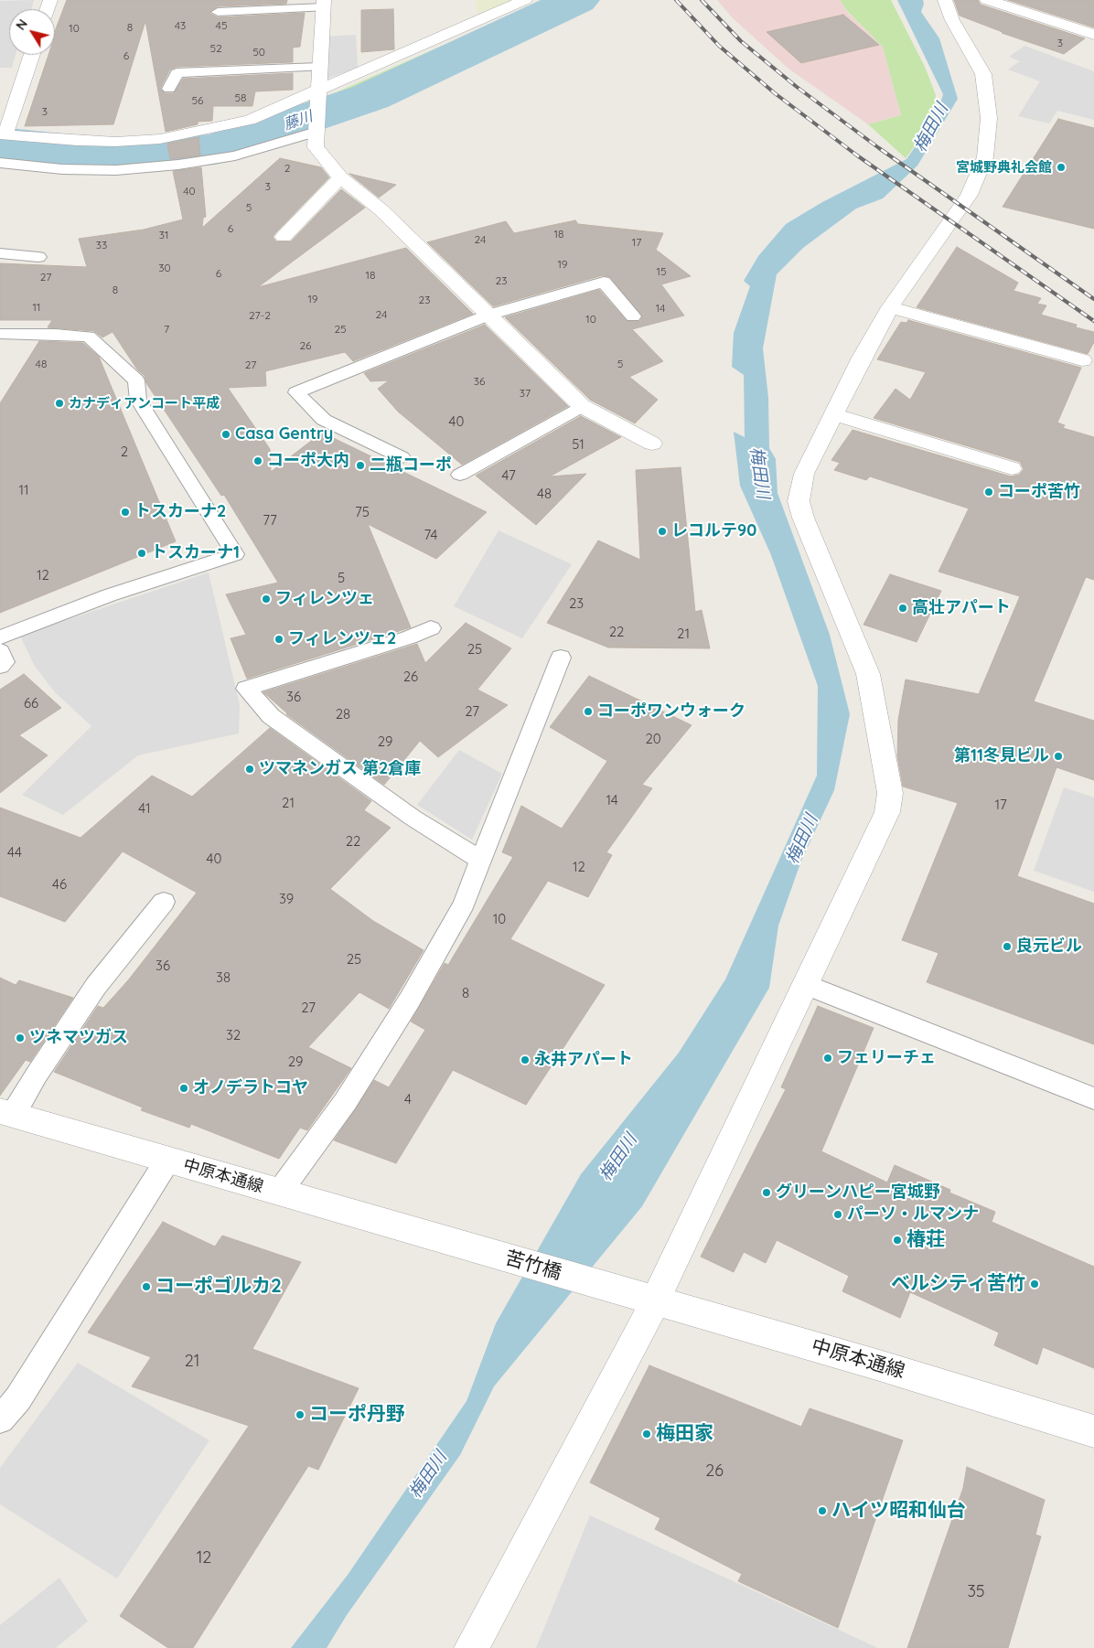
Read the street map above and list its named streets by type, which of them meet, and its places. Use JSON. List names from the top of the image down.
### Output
{
  "streets": {
    "street": ["中原本通線", "苦竹橋"]
  },
  "crossings": [
    ["中原本通線", "苦竹橋"]
  ],
  "water": ["藤川", "梅田川"],
  "places": [
    "宮城野典礼会館",
    "カナディアンコート平成",
    "Casa Gentry",
    "コーポ大内",
    "二瓶コーポ",
    "コーポ苦竹",
    "トスカーナ2",
    "レコルテ90",
    "トスカーナ1",
    "フィレンツェ",
    "高壮アパート",
    "フィレンツェ2",
    "コーポワンウォーク",
    "第11冬見ビル",
    "ツマネンガス 第2倉庫",
    "良元ビル",
    "ツネマツガス",
    "フェリーチェ",
    "永井アパート",
    "オノデラトコヤ",
    "グリーンハピー宮城野",
    "パーソ・ルマンナ",
    "椿荘",
    "ベルシティ苦竹",
    "コーポゴルカ2",
    "コーポ丹野",
    "梅田家",
    "ハイツ昭和仙台"
  ],
  "house_numbers": [
    "43",
    "45",
    "8",
    "10",
    "3",
    "52",
    "50",
    "6",
    "58",
    "56",
    "3",
    "2",
    "3",
    "40",
    "5",
    "6",
    "18",
    "31",
    "24",
    "17",
    "33",
    "19",
    "30",
    "15",
    "6",
    "18",
    "27",
    "23",
    "8",
    "19",
    "23",
    "11",
    "14",
    "24",
    "27-2",
    "10",
    "7",
    "25",
    "26",
    "48",
    "5",
    "27",
    "36",
    "37",
    "40",
    "51",
    "2",
    "47",
    "11",
    "48",
    "75",
    "77",
    "74",
    "12",
    "5",
    "23",
    "22",
    "21",
    "25",
    "26",
    "36",
    "66",
    "27",
    "28",
    "20",
    "29",
    "14",
    "21",
    "17",
    "41",
    "22",
    "44",
    "40",
    "12",
    "46",
    "39",
    "10",
    "25",
    "36",
    "38",
    "8",
    "27",
    "32",
    "29",
    "4",
    "21",
    "26",
    "12",
    "35"
  ],
  "north": "top left"
}
